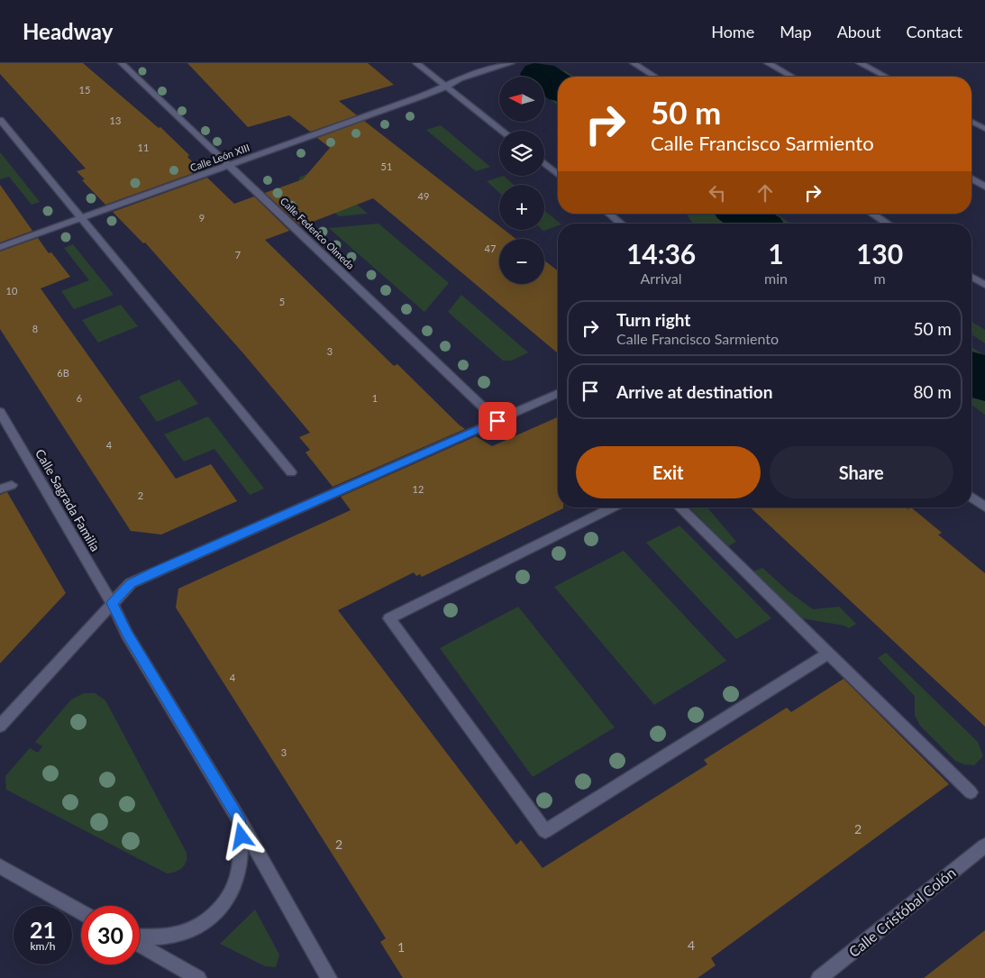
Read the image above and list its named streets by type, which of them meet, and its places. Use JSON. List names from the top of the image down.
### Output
{
  "streets": {
    "street": [
      "Calle León XIII",
      "Calle Federico Olmeda",
      "Calle Sagrada Familia",
      "Calle Cristóbal Colón"
    ]
  },
  "crossings": [
    ["Calle León XIII", "Calle Federico Olmeda"]
  ],
  "house_numbers": [
    "15",
    "13",
    "11",
    "51",
    "49",
    "9",
    "47",
    "7",
    "10",
    "5",
    "8",
    "3",
    "6B",
    "6",
    "1",
    "4",
    "12",
    "2",
    "4",
    "3",
    "2",
    "2",
    "4",
    "1"
  ],
  "north": "left",
  "page": {
    "header": "Headway",
    "nav": [
      "Home",
      "Map",
      "About",
      "Contact"
    ],
    "map_buttons": ["+", "−"],
    "turn": ["50 m", "Calle Francisco Sarmiento"],
    "eta": [
      "14:36",
      "Arrival",
      "1",
      "min",
      "130",
      "m"
    ],
    "list": [
      {
        "name": "Turn right",
        "note": "Calle Francisco Sarmiento",
        "value": "50 m"
      },
      {
        "name": "Arrive at destination",
        "value": "80 m"
      }
    ],
    "buttons": ["Exit", "Share"],
    "speed": "21 km/h",
    "limit": "30"
  }
}
